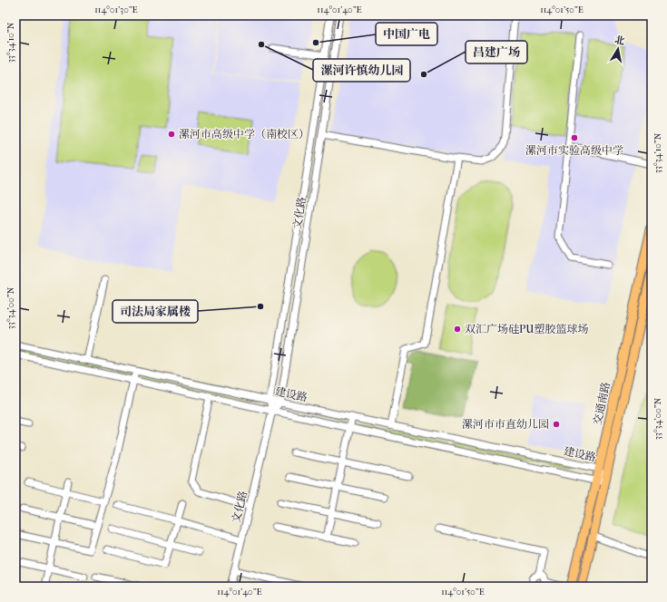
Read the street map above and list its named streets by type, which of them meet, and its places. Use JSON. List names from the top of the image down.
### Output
{
  "streets": {
    "main road": ["交通南路"],
    "street": ["文化路", "建设路"]
  },
  "crossings": [
    ["文化路", "建设路"],
    ["建设路", "交通南路"]
  ],
  "places": [
    "中国广电",
    "漯河许慎幼儿园",
    "昌建广场",
    "漯河市高级中学（南校区）",
    "漯河市实验高级中学",
    "司法局家属楼",
    "双汇广场硅PU塑胶篮球场",
    "漯河市市直幼儿园"
  ],
  "north": "top",
  "coordinates": [
    "114°01'30\"E",
    "114°01'40\"E",
    "114°01'50\"E",
    "33°34'10\"N",
    "33°34'00\"N"
  ]
}
